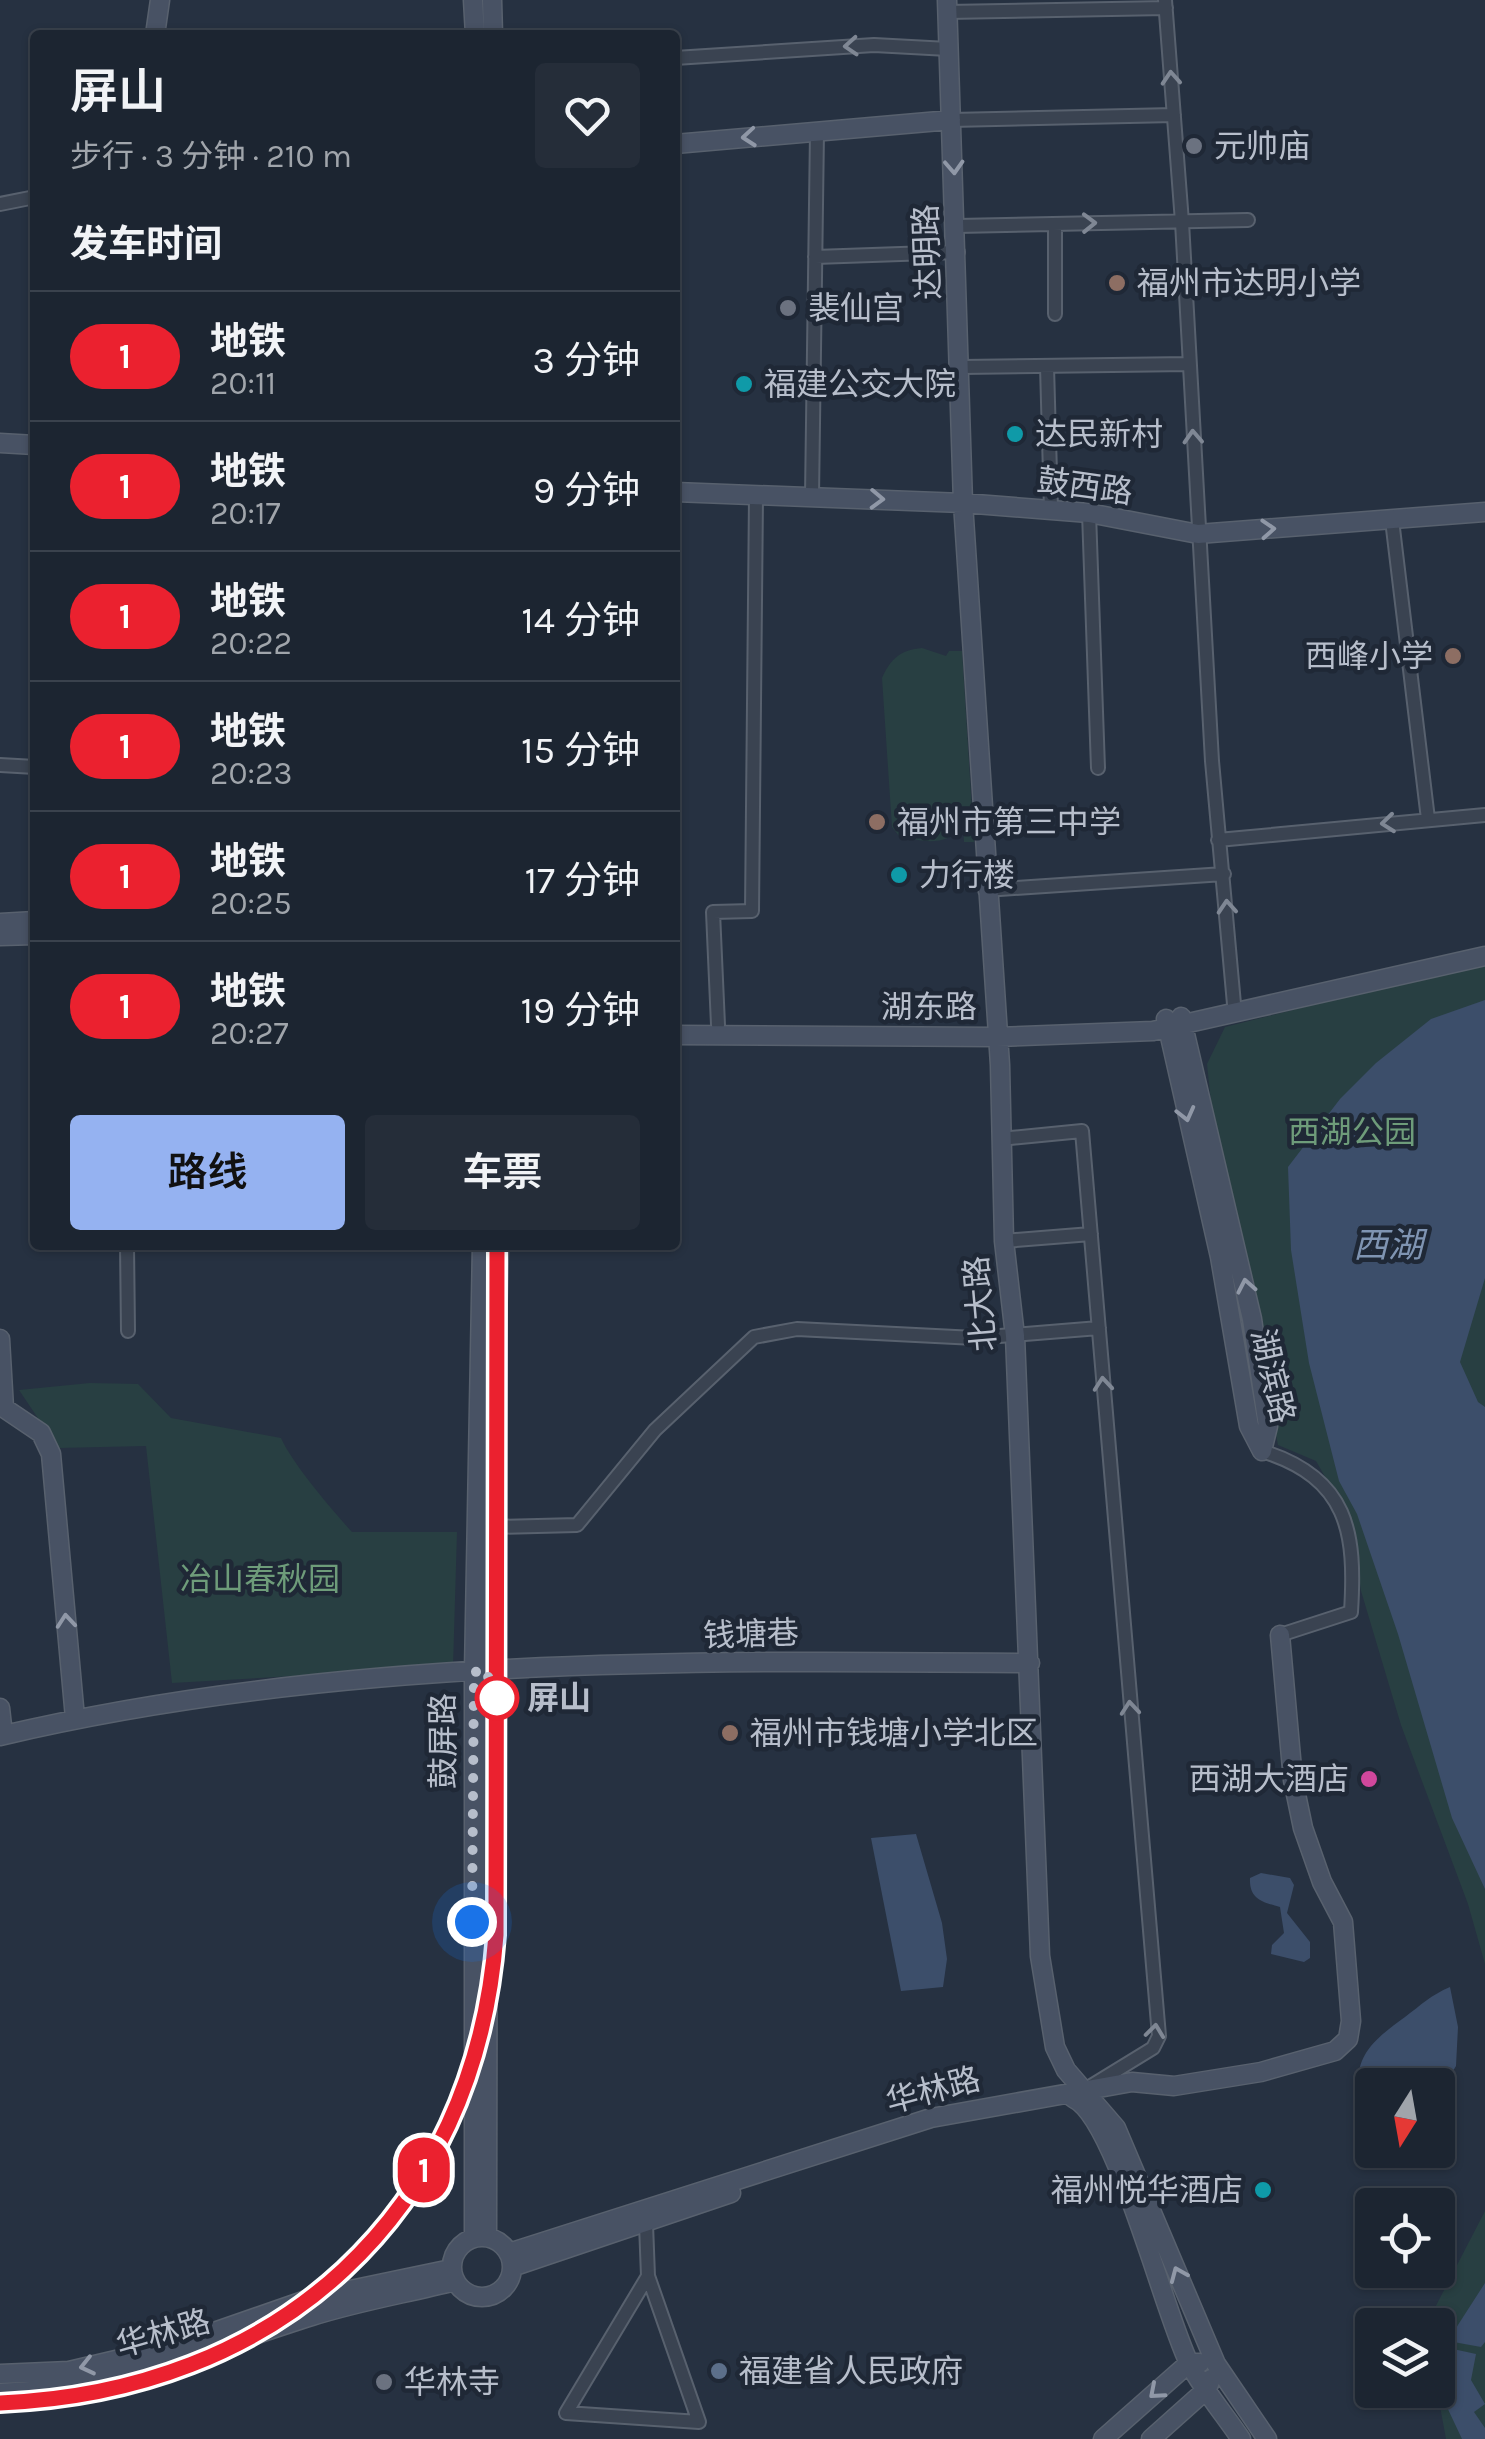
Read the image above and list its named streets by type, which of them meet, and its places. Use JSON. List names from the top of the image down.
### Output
{
  "streets": {
    "main road": [
      "达明路",
      "鼓西路",
      "湖东路",
      "北大路",
      "湖滨路",
      "钱塘巷",
      "鼓屏路",
      "华林路"
    ]
  },
  "crossings": [
    ["达明路", "鼓西路"],
    ["达明路", "北大路"],
    ["鼓西路", "北大路"],
    ["湖东路", "北大路"],
    ["湖东路", "湖滨路"],
    ["北大路", "钱塘巷"],
    ["北大路", "华林路"],
    ["钱塘巷", "鼓屏路"],
    ["鼓屏路", "华林路"]
  ],
  "one_way": ["鼓西路"],
  "water": ["西湖"],
  "parks": ["西湖公园", "冶山春秋园"],
  "places": [
    "元帅庙",
    "福州市达明小学",
    "裴仙宫",
    "福建公交大院",
    "达民新村",
    "西峰小学",
    "福州市第三中学",
    "力行楼",
    "屏山",
    "福州市钱塘小学北区",
    "西湖大酒店",
    "福州悦华酒店",
    "福建省人民政府",
    "华林寺"
  ],
  "lines": ["metro line 1"],
  "north": "bottom",
  "page": {
    "on_map": "1",
    "heading": [
      ["屏山", "步行 · 3 分钟 · 210 m"],
      "发车时间"
    ],
    "list": [
      {
        "mark": "1",
        "name": "地铁",
        "note": "20:11",
        "value": "3 分钟"
      },
      {
        "mark": "1",
        "name": "地铁",
        "note": "20:17",
        "value": "9 分钟"
      },
      {
        "mark": "1",
        "name": "地铁",
        "note": "20:22",
        "value": "14 分钟"
      },
      {
        "mark": "1",
        "name": "地铁",
        "note": "20:23",
        "value": "15 分钟"
      },
      {
        "mark": "1",
        "name": "地铁",
        "note": "20:25",
        "value": "17 分钟"
      },
      {
        "mark": "1",
        "name": "地铁",
        "note": "20:27",
        "value": "19 分钟"
      }
    ],
    "buttons": ["路线", "车票"]
  }
}
